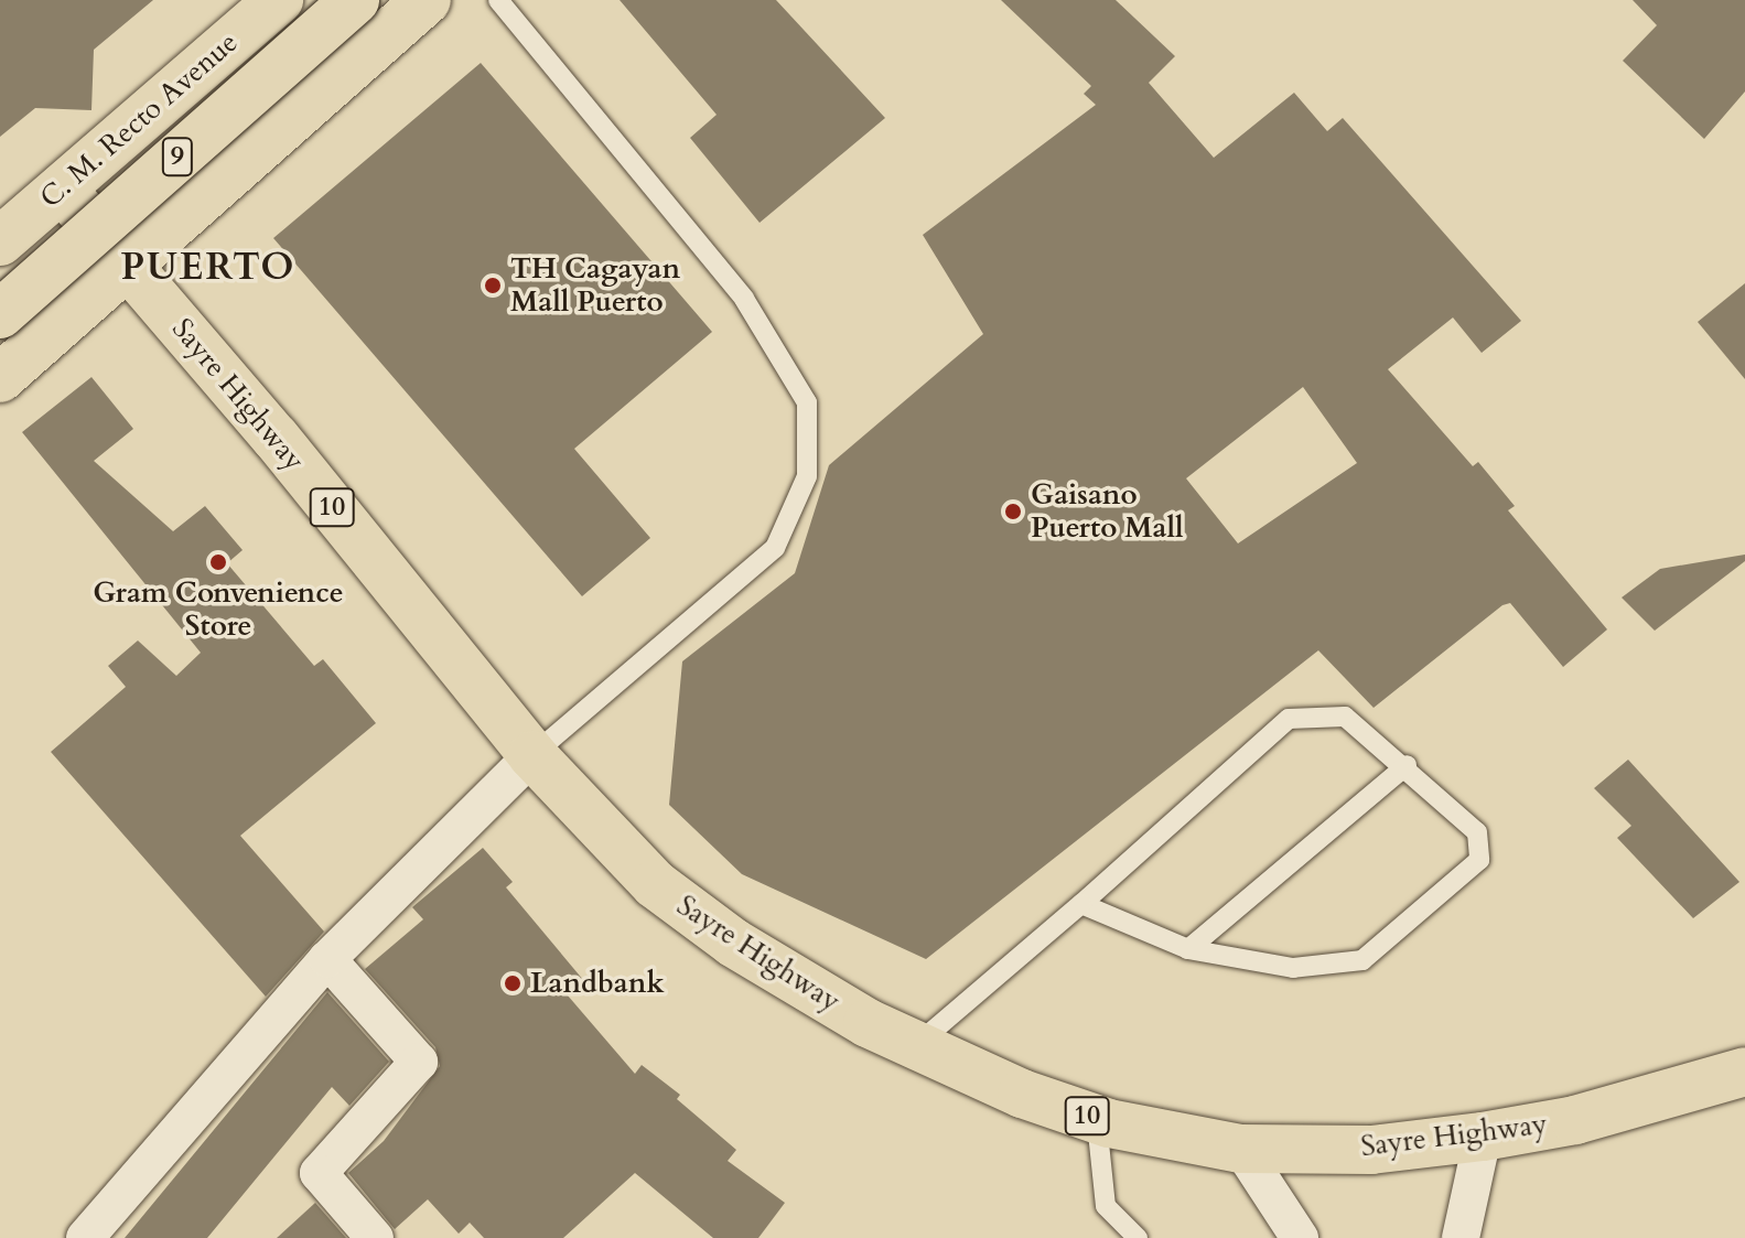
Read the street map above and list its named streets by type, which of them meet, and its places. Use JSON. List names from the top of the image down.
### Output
{
  "streets": {
    "highway": [
      "C. M. Recto Avenue",
      "9",
      "Sayre Highway",
      "10"
    ]
  },
  "crossings": [
    ["C. M. Recto Avenue", "Sayre Highway"],
    ["9", "Sayre Highway"]
  ],
  "districts": ["PUERTO"],
  "places": [
    "TH Cagayan Mall Puerto",
    "Gaisano Puerto Mall",
    "Gram Convenience Store",
    "Landbank"
  ]
}
